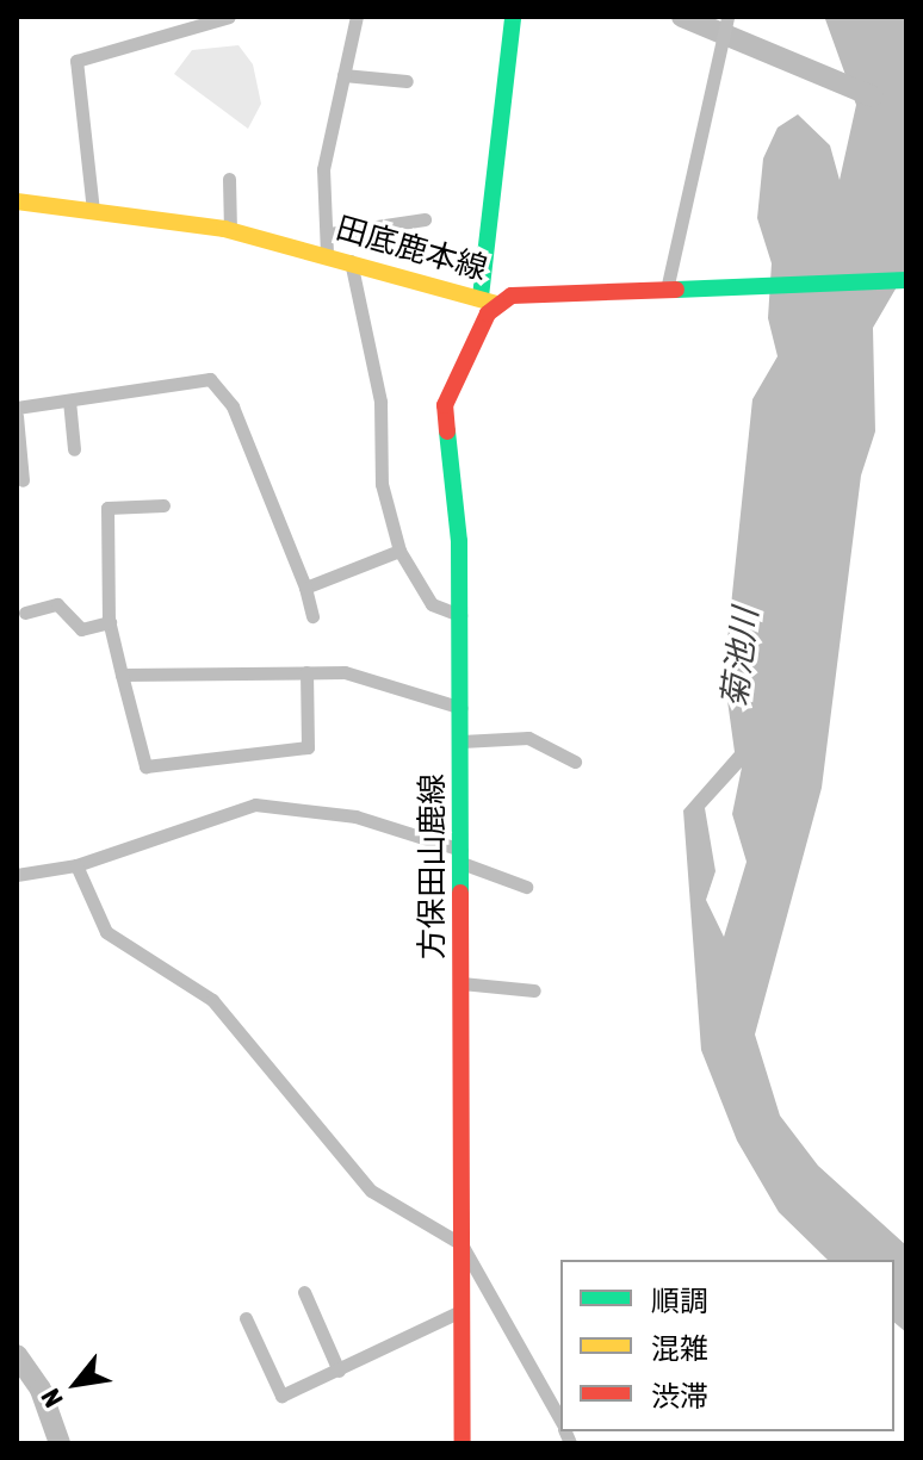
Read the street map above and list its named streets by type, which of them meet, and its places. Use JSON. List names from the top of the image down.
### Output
{
  "streets": {
    "main road": ["田底鹿本線", "方保田山鹿線"]
  },
  "crossings": [
    ["田底鹿本線", "方保田山鹿線"]
  ],
  "water": ["菊池川"],
  "legend": ["順調", "混雑", "渋滞"],
  "north": "bottom left"
}
